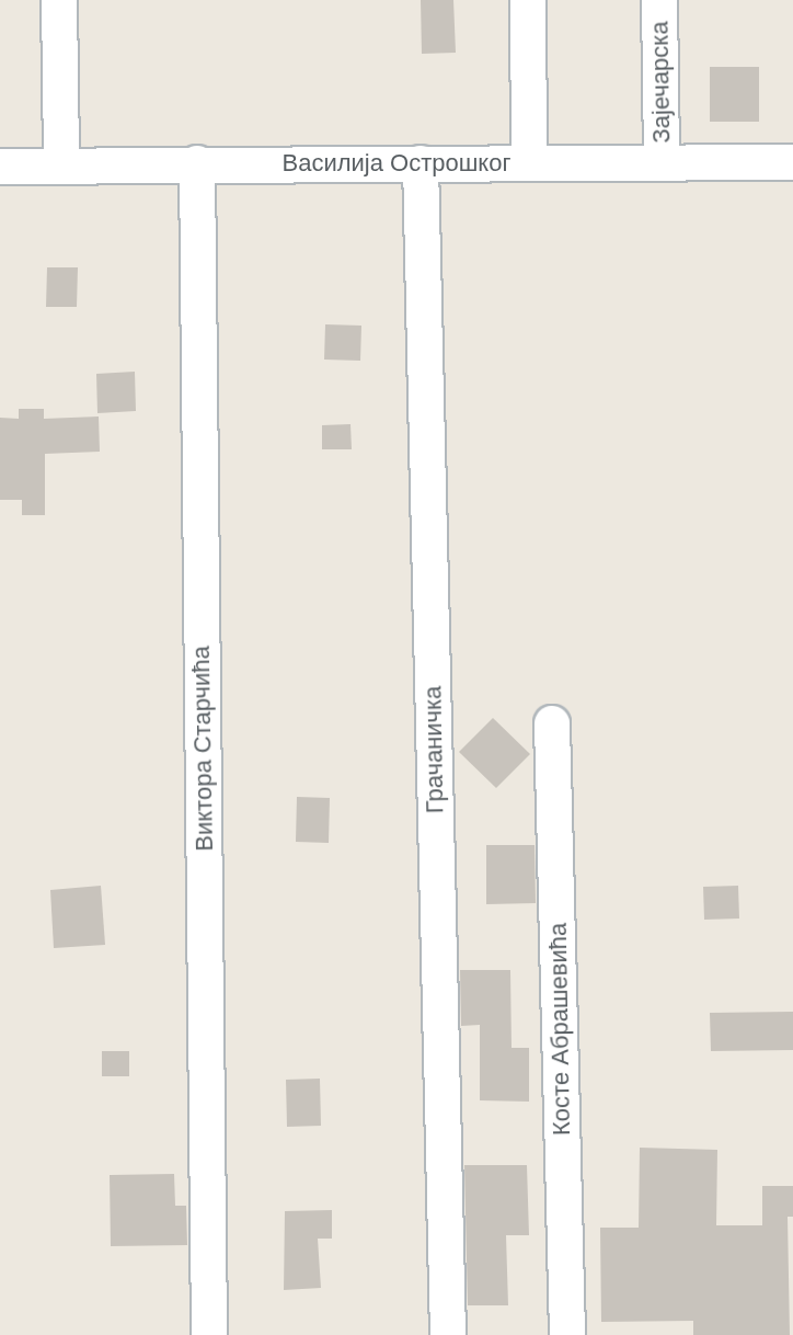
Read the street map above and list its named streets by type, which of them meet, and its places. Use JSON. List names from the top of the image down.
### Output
{
  "streets": {
    "street": [
      "Зајечарска",
      "Василија Острошког",
      "Виктора Старчића",
      "Грачаничка",
      "Косте Абрашевића"
    ]
  },
  "crossings": [
    ["Зајечарска", "Василија Острошког"],
    ["Василија Острошког", "Виктора Старчића"],
    ["Василија Острошког", "Грачаничка"]
  ]
}
